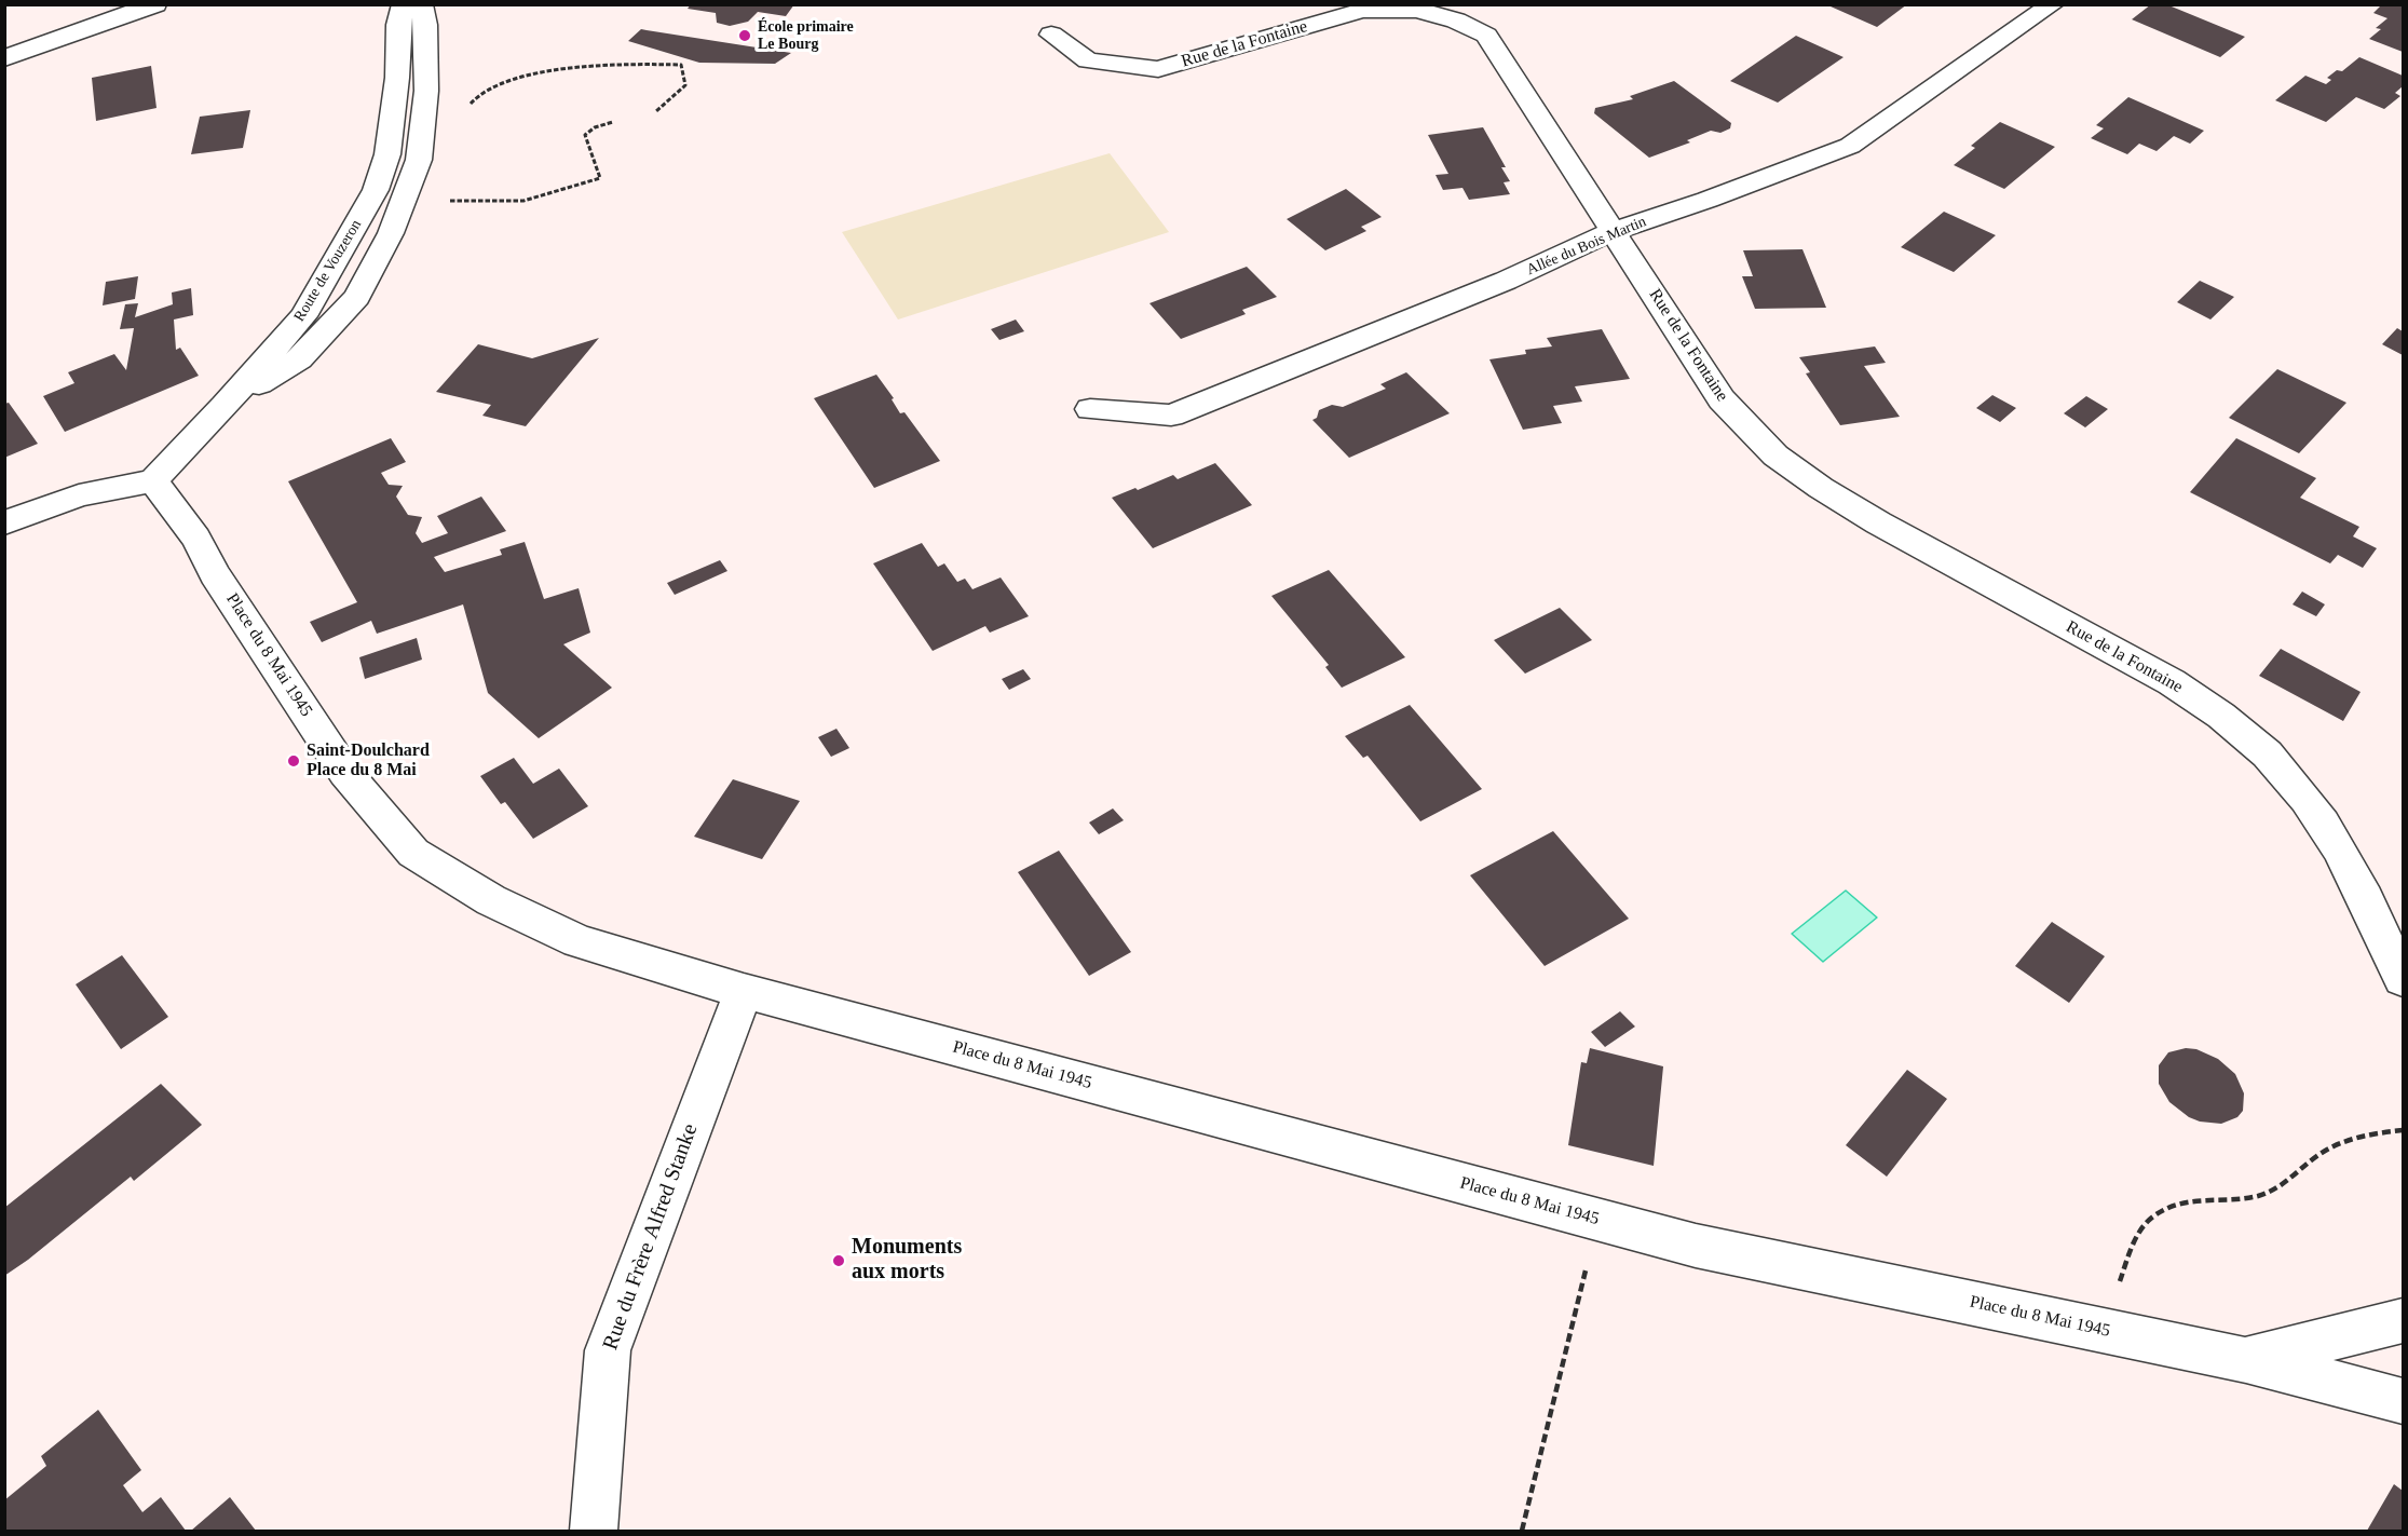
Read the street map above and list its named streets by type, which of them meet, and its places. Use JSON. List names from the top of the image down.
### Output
{
  "streets": {
    "street": [
      "Rue de la Fontaine",
      "Allée du Bois Martin",
      "Route de Vouzeron",
      "Place du 8 Mai 1945",
      "Rue du Frère Alfred Stanke"
    ]
  },
  "crossings": [
    ["Rue de la Fontaine", "Allée du Bois Martin"],
    ["Route de Vouzeron", "Place du 8 Mai 1945"],
    ["Place du 8 Mai 1945", "Rue du Frère Alfred Stanke"]
  ],
  "places": ["École primaire Le Bourg", "Saint-Doulchard Place du 8 Mai", "Monuments aux morts"]
}
